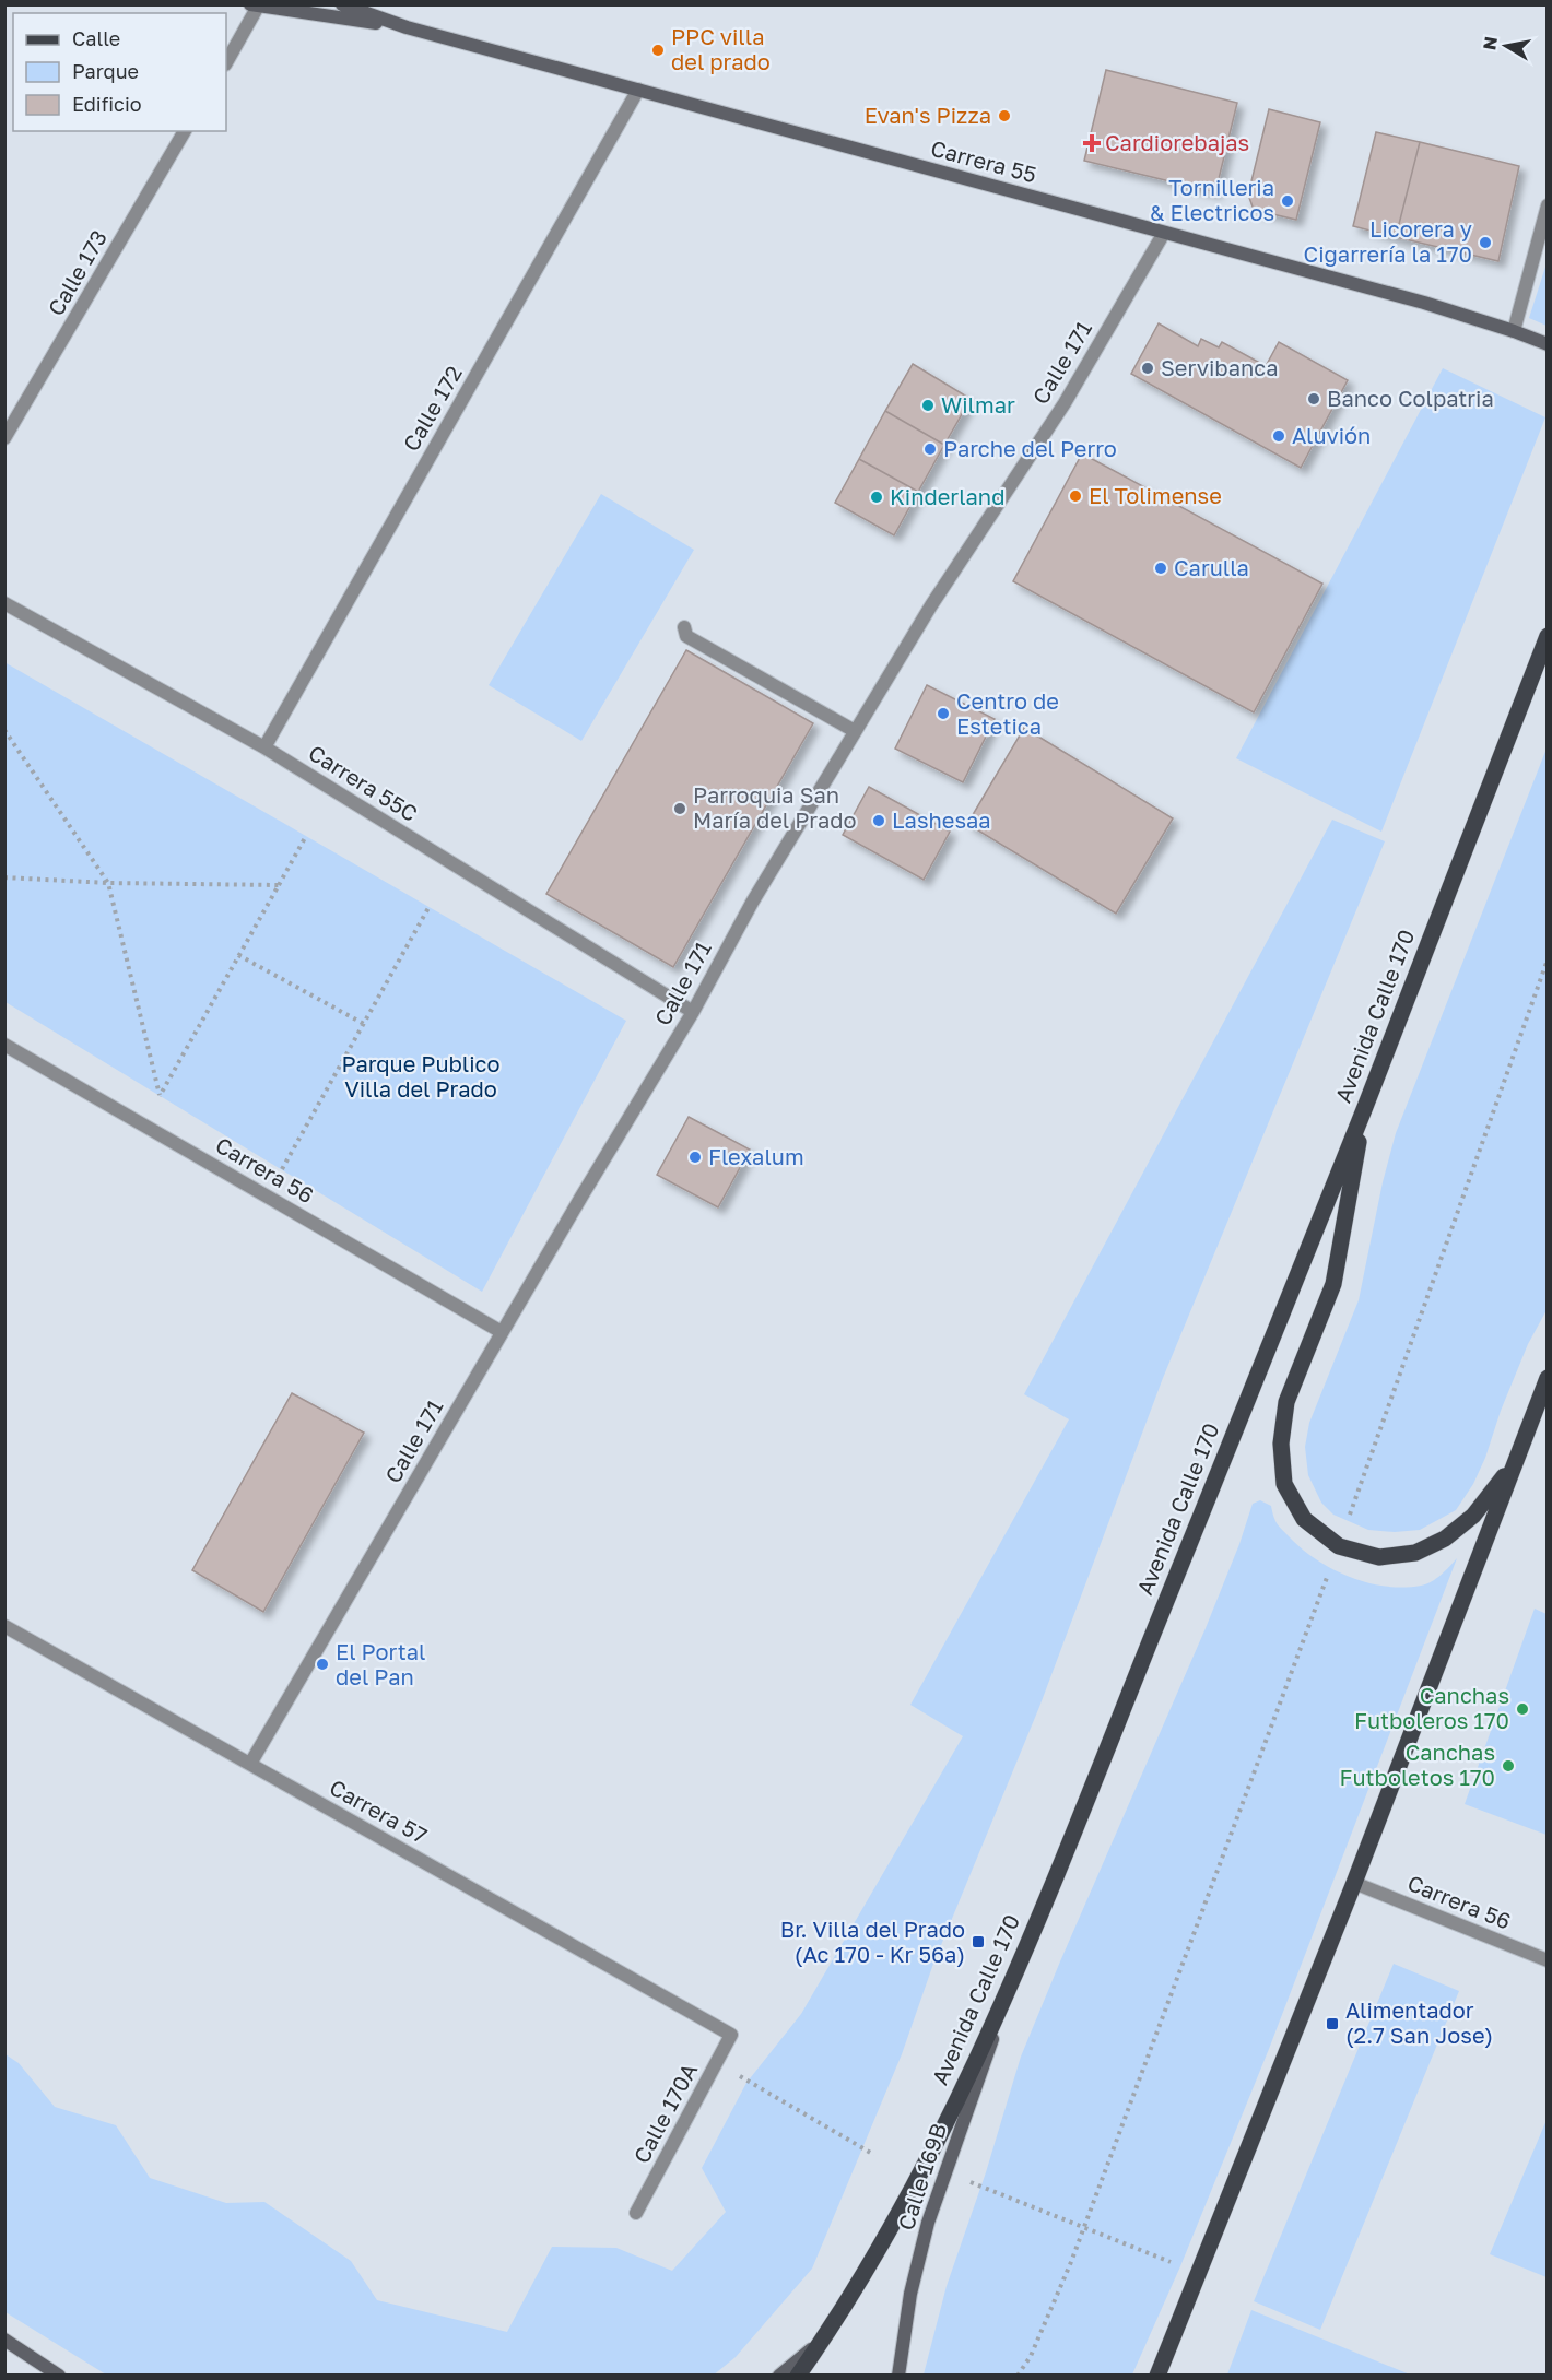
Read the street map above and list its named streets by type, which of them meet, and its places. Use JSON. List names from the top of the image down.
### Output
{
  "streets": {
    "main road": ["Avenida Calle 170"],
    "street": [
      "Carrera 55",
      "Calle 173",
      "Calle 171",
      "Calle 172",
      "Carrera 55C",
      "Carrera 56",
      "Carrera 57",
      "Calle 170A",
      "Calle 169B"
    ]
  },
  "crossings": [
    ["Carrera 55", "Calle 171"],
    ["Carrera 55", "Calle 172"],
    ["Calle 171", "Carrera 55C"],
    ["Calle 171", "Carrera 56"],
    ["Calle 171", "Carrera 57"],
    ["Calle 172", "Carrera 55C"],
    ["Avenida Calle 170", "Calle 169B"],
    ["Carrera 57", "Calle 170A"]
  ],
  "parks": ["Parque Publico Villa del Prado"],
  "places": {
    "other": [
      "PPC villa del prado",
      "Evan's Pizza",
      "Tornilleria & Electricos",
      "Licorera y Cigarrería la 170",
      "Servibanca",
      "Banco Colpatria",
      "Wilmar",
      "Aluvión",
      "Parche del Perro",
      "El Tolimense",
      "Kinderland",
      "Carulla",
      "Centro de Estetica",
      "Parroquia San María del Prado",
      "Lashesaa",
      "Flexalum",
      "El Portal del Pan",
      "Canchas Futboleros 170",
      "Canchas Futboletos 170"
    ],
    "health": ["Cardiorebajas"],
    "transit": ["Br. Villa del Prado (Ac 170 - Kr 56a)", "Alimentador (2.7 San Jose)"]
  },
  "legend": ["Calle", "Parque", "Edificio"],
  "north": "left"
}
